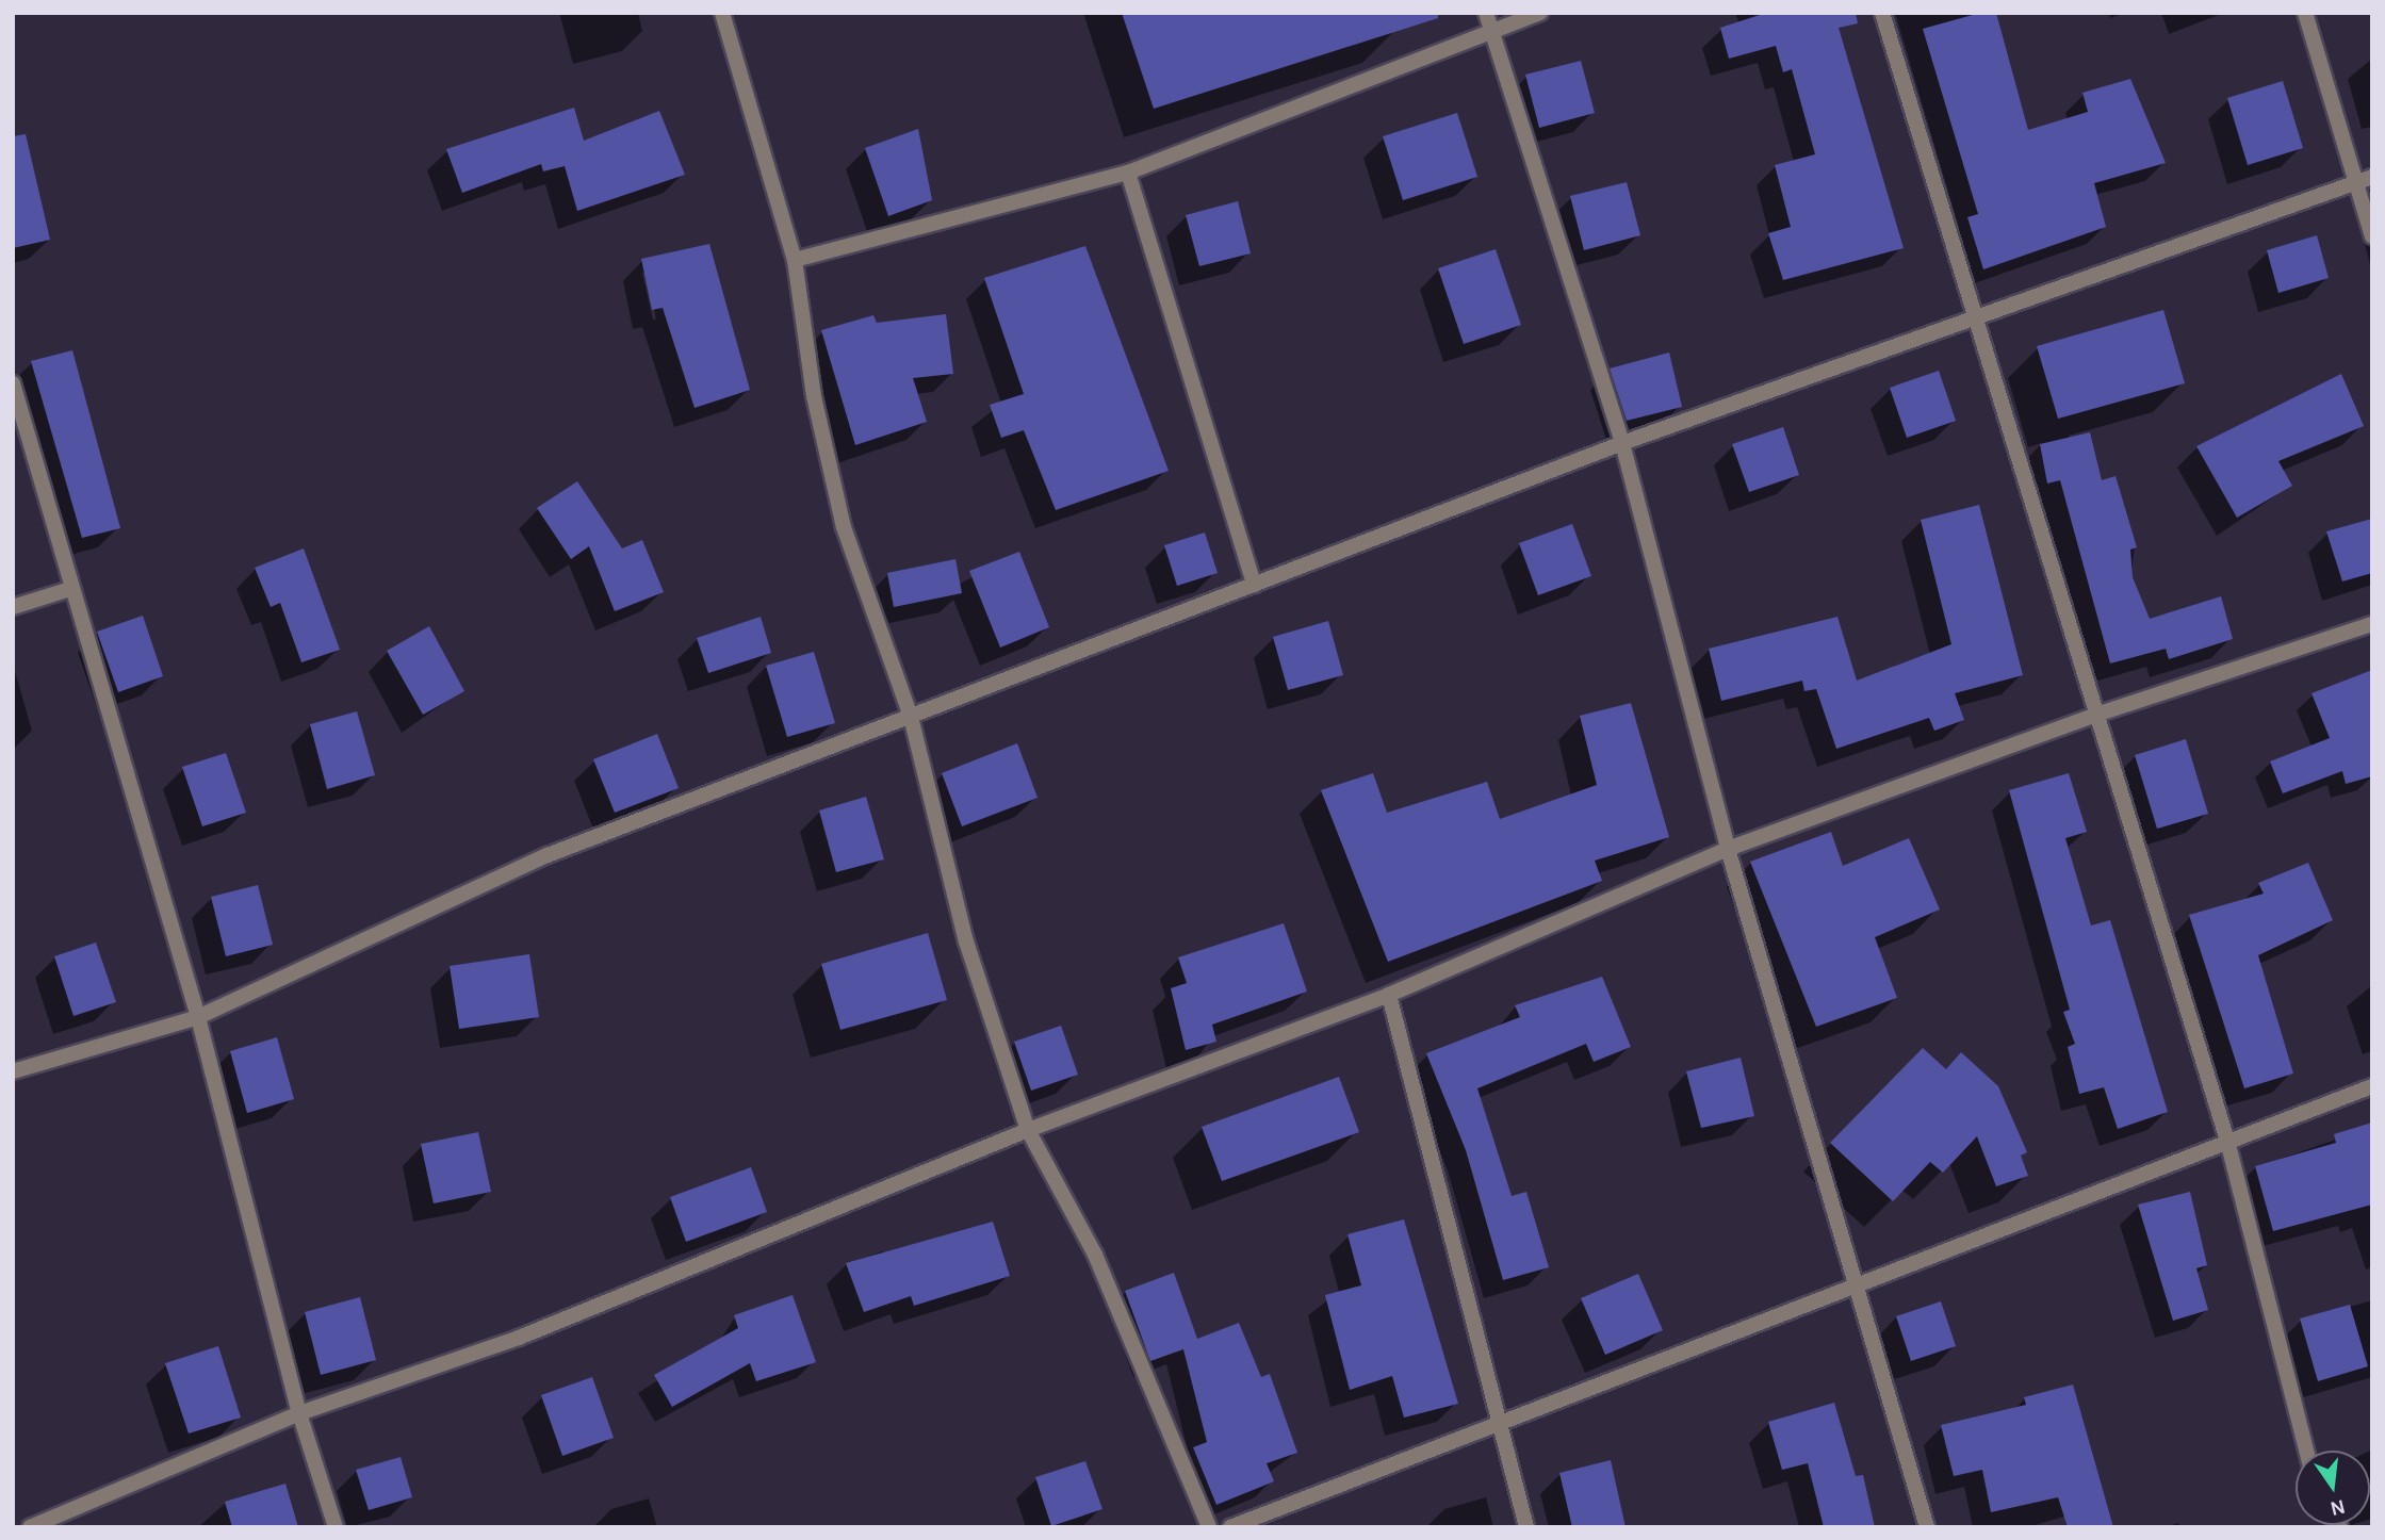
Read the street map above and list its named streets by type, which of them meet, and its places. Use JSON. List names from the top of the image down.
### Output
{
  "north": "bottom"
}
